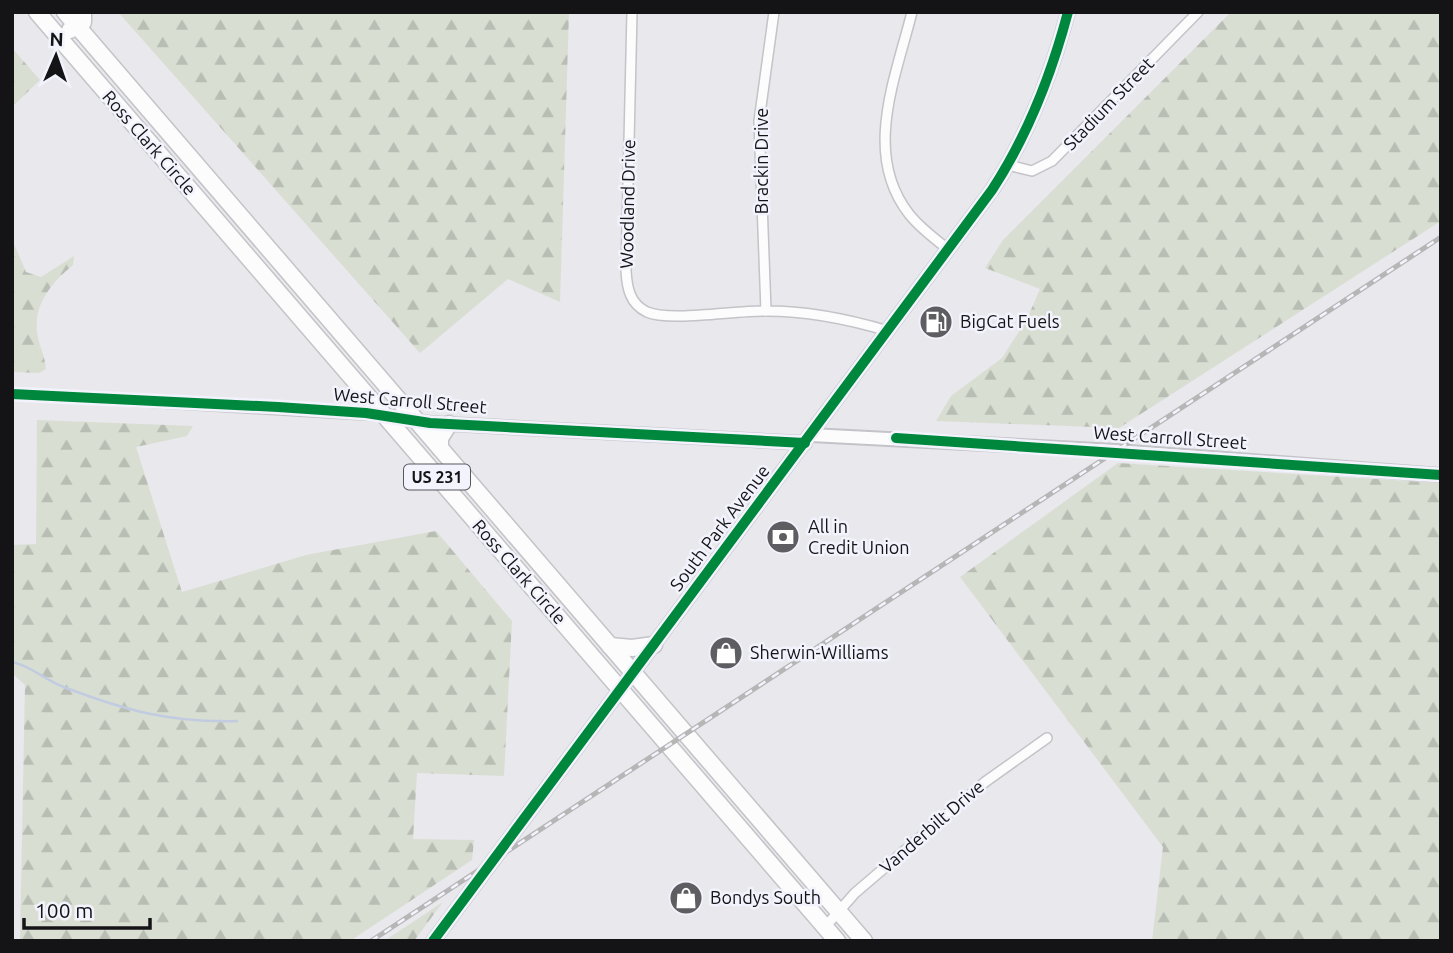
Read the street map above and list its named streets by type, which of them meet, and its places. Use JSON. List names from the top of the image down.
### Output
{
  "streets": {
    "highway": ["Ross Clark Circle", "US 231"],
    "street": [
      "Stadium Street",
      "Brackin Drive",
      "Woodland Drive",
      "West Carroll Street",
      "South Park Avenue",
      "Vanderbilt Drive"
    ]
  },
  "crossings": [
    ["Stadium Street", "South Park Avenue"],
    ["Ross Clark Circle", "West Carroll Street"],
    ["Ross Clark Circle", "South Park Avenue"],
    ["Ross Clark Circle", "Vanderbilt Drive"],
    ["Brackin Drive", "Woodland Drive"],
    ["Woodland Drive", "South Park Avenue"],
    ["West Carroll Street", "South Park Avenue"]
  ],
  "places": {
    "fuel station": ["BigCat Fuels"],
    "bank": ["All in Credit Union"],
    "shop": ["Sherwin-Williams", "Bondys South"]
  },
  "scale_bar": "100 m",
  "north": "top"
}
